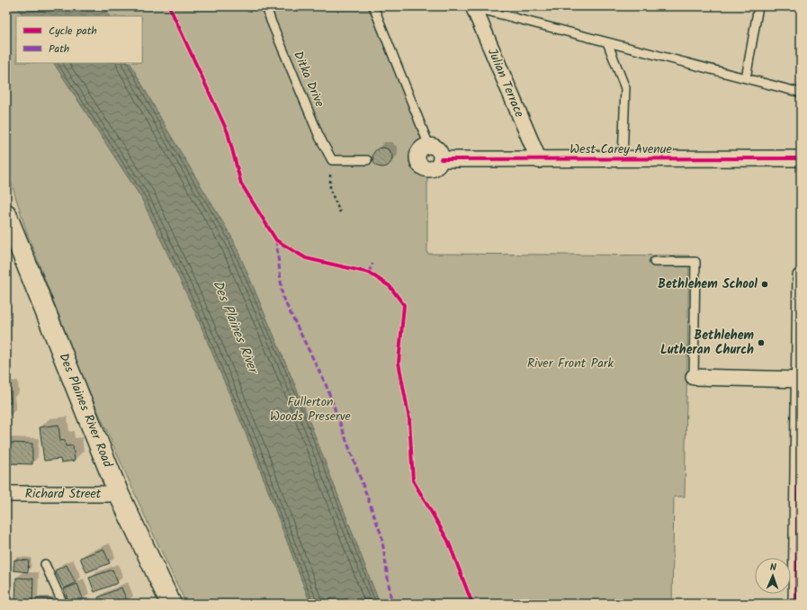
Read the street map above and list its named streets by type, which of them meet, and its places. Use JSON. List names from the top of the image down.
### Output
{
  "streets": {
    "main road": ["Des Plaines River Road"],
    "street": ["Julian Terrace", "West Carey Avenue", "Richard Street"],
    "lane": ["Ditka Drive"]
  },
  "crossings": [
    ["Julian Terrace", "West Carey Avenue"],
    ["Des Plaines River Road", "Richard Street"]
  ],
  "water": ["Des Plaines River"],
  "parks": ["River Front Park", "Fullerton Woods Preserve"],
  "places": ["Bethlehem School", "Bethlehem Lutheran Church"],
  "legend": ["Cycle path", "Path"],
  "north": "top"
}
